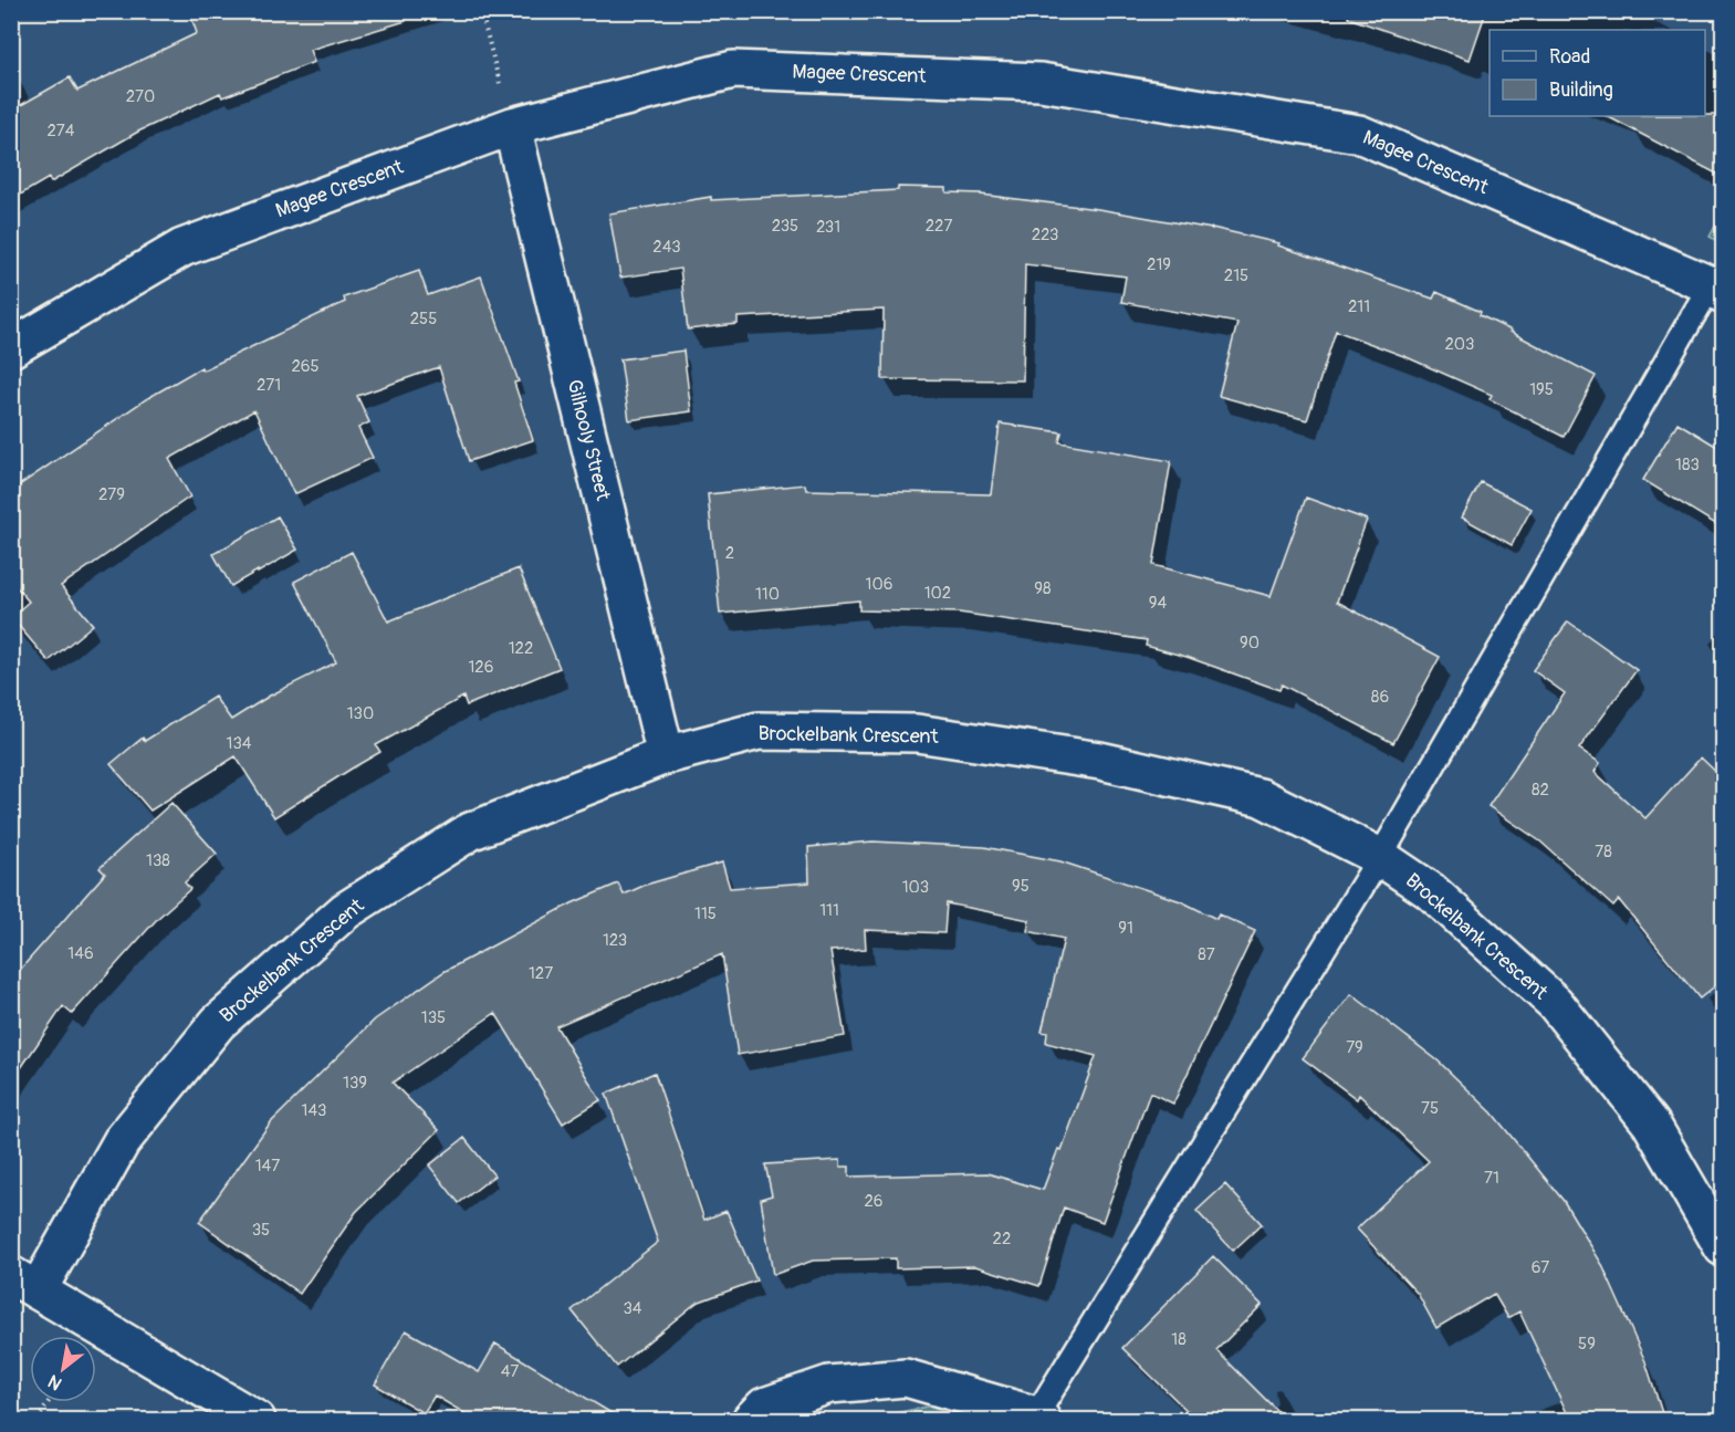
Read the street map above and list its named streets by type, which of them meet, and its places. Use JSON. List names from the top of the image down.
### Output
{
  "streets": {
    "street": ["Magee Crescent", "Gilhooly Street", "Brockelbank Crescent"]
  },
  "crossings": [
    ["Magee Crescent", "Gilhooly Street"],
    ["Gilhooly Street", "Brockelbank Crescent"]
  ],
  "house_numbers": [
    "270",
    "274",
    "235",
    "227",
    "231",
    "223",
    "243",
    "219",
    "215",
    "211",
    "255",
    "203",
    "265",
    "271",
    "195",
    "183",
    "279",
    "2",
    "106",
    "98",
    "102",
    "110",
    "94",
    "90",
    "122",
    "126",
    "86",
    "130",
    "134",
    "82",
    "78",
    "138",
    "95",
    "103",
    "111",
    "115",
    "91",
    "123",
    "146",
    "87",
    "127",
    "135",
    "79",
    "139",
    "75",
    "143",
    "147",
    "71",
    "26",
    "35",
    "22",
    "67",
    "34",
    "18",
    "59",
    "47"
  ],
  "legend": ["Road", "Building"],
  "north": "bottom left"
}
